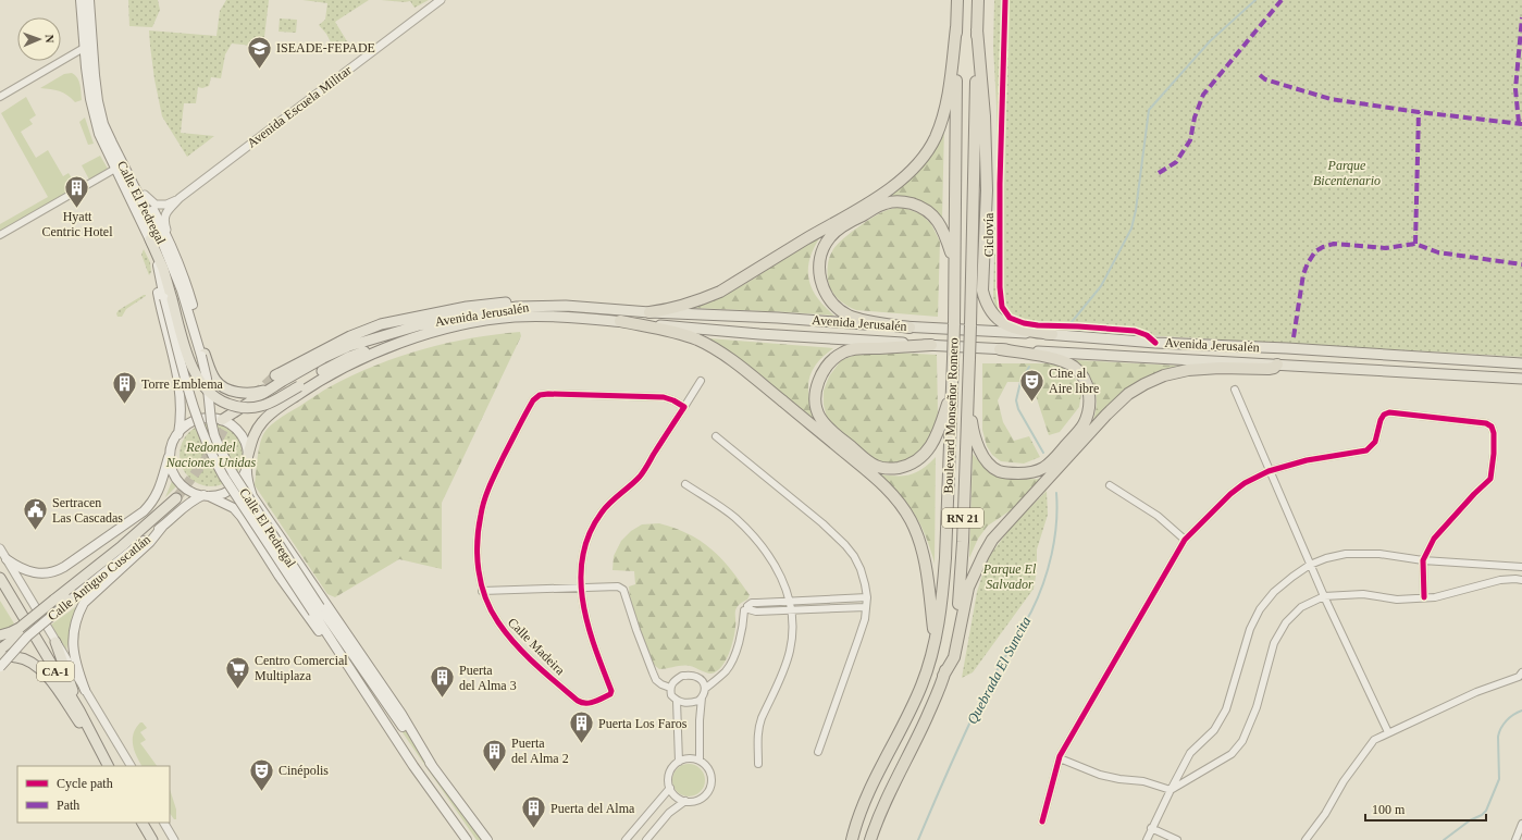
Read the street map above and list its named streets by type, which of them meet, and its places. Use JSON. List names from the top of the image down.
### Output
{
  "streets": {
    "highway": ["Boulevard Monseñor Romero", "RN 21"],
    "main road": [
      "Calle El Pedregal",
      "Avenida Jerusalén",
      "Calle Antiguo Cuscatlán",
      "CA-1"
    ],
    "street": ["Avenida Escuela Militar", "Calle Madeira"],
    "cycle path": ["Ciclovía"]
  },
  "crossings": [
    ["Calle El Pedregal", "Avenida Jerusalén"],
    ["Calle El Pedregal", "Calle Antiguo Cuscatlán"],
    ["Avenida Jerusalén", "Calle Antiguo Cuscatlán"]
  ],
  "water": ["Quebrada El Suncita"],
  "parks": ["Parque Bicentenario", "Redondel Naciones Unidas", "Parque El Salvador"],
  "places": {
    "school or university": ["ISEADE-FEPADE"],
    "building": [
      "Hyatt Centric Hotel",
      "Torre Emblema",
      "Puerta del Alma 3",
      "Puerta Los Faros",
      "Puerta del Alma 2",
      "Puerta del Alma"
    ],
    "theatre": ["Cine al Aire libre", "Cinépolis"],
    "public building": ["Sertracen Las Cascadas"],
    "supermarket": ["Centro Comercial Multiplaza"]
  },
  "legend": ["Cycle path", "Path"],
  "scale_bar": "100 m",
  "north": "right"
}
